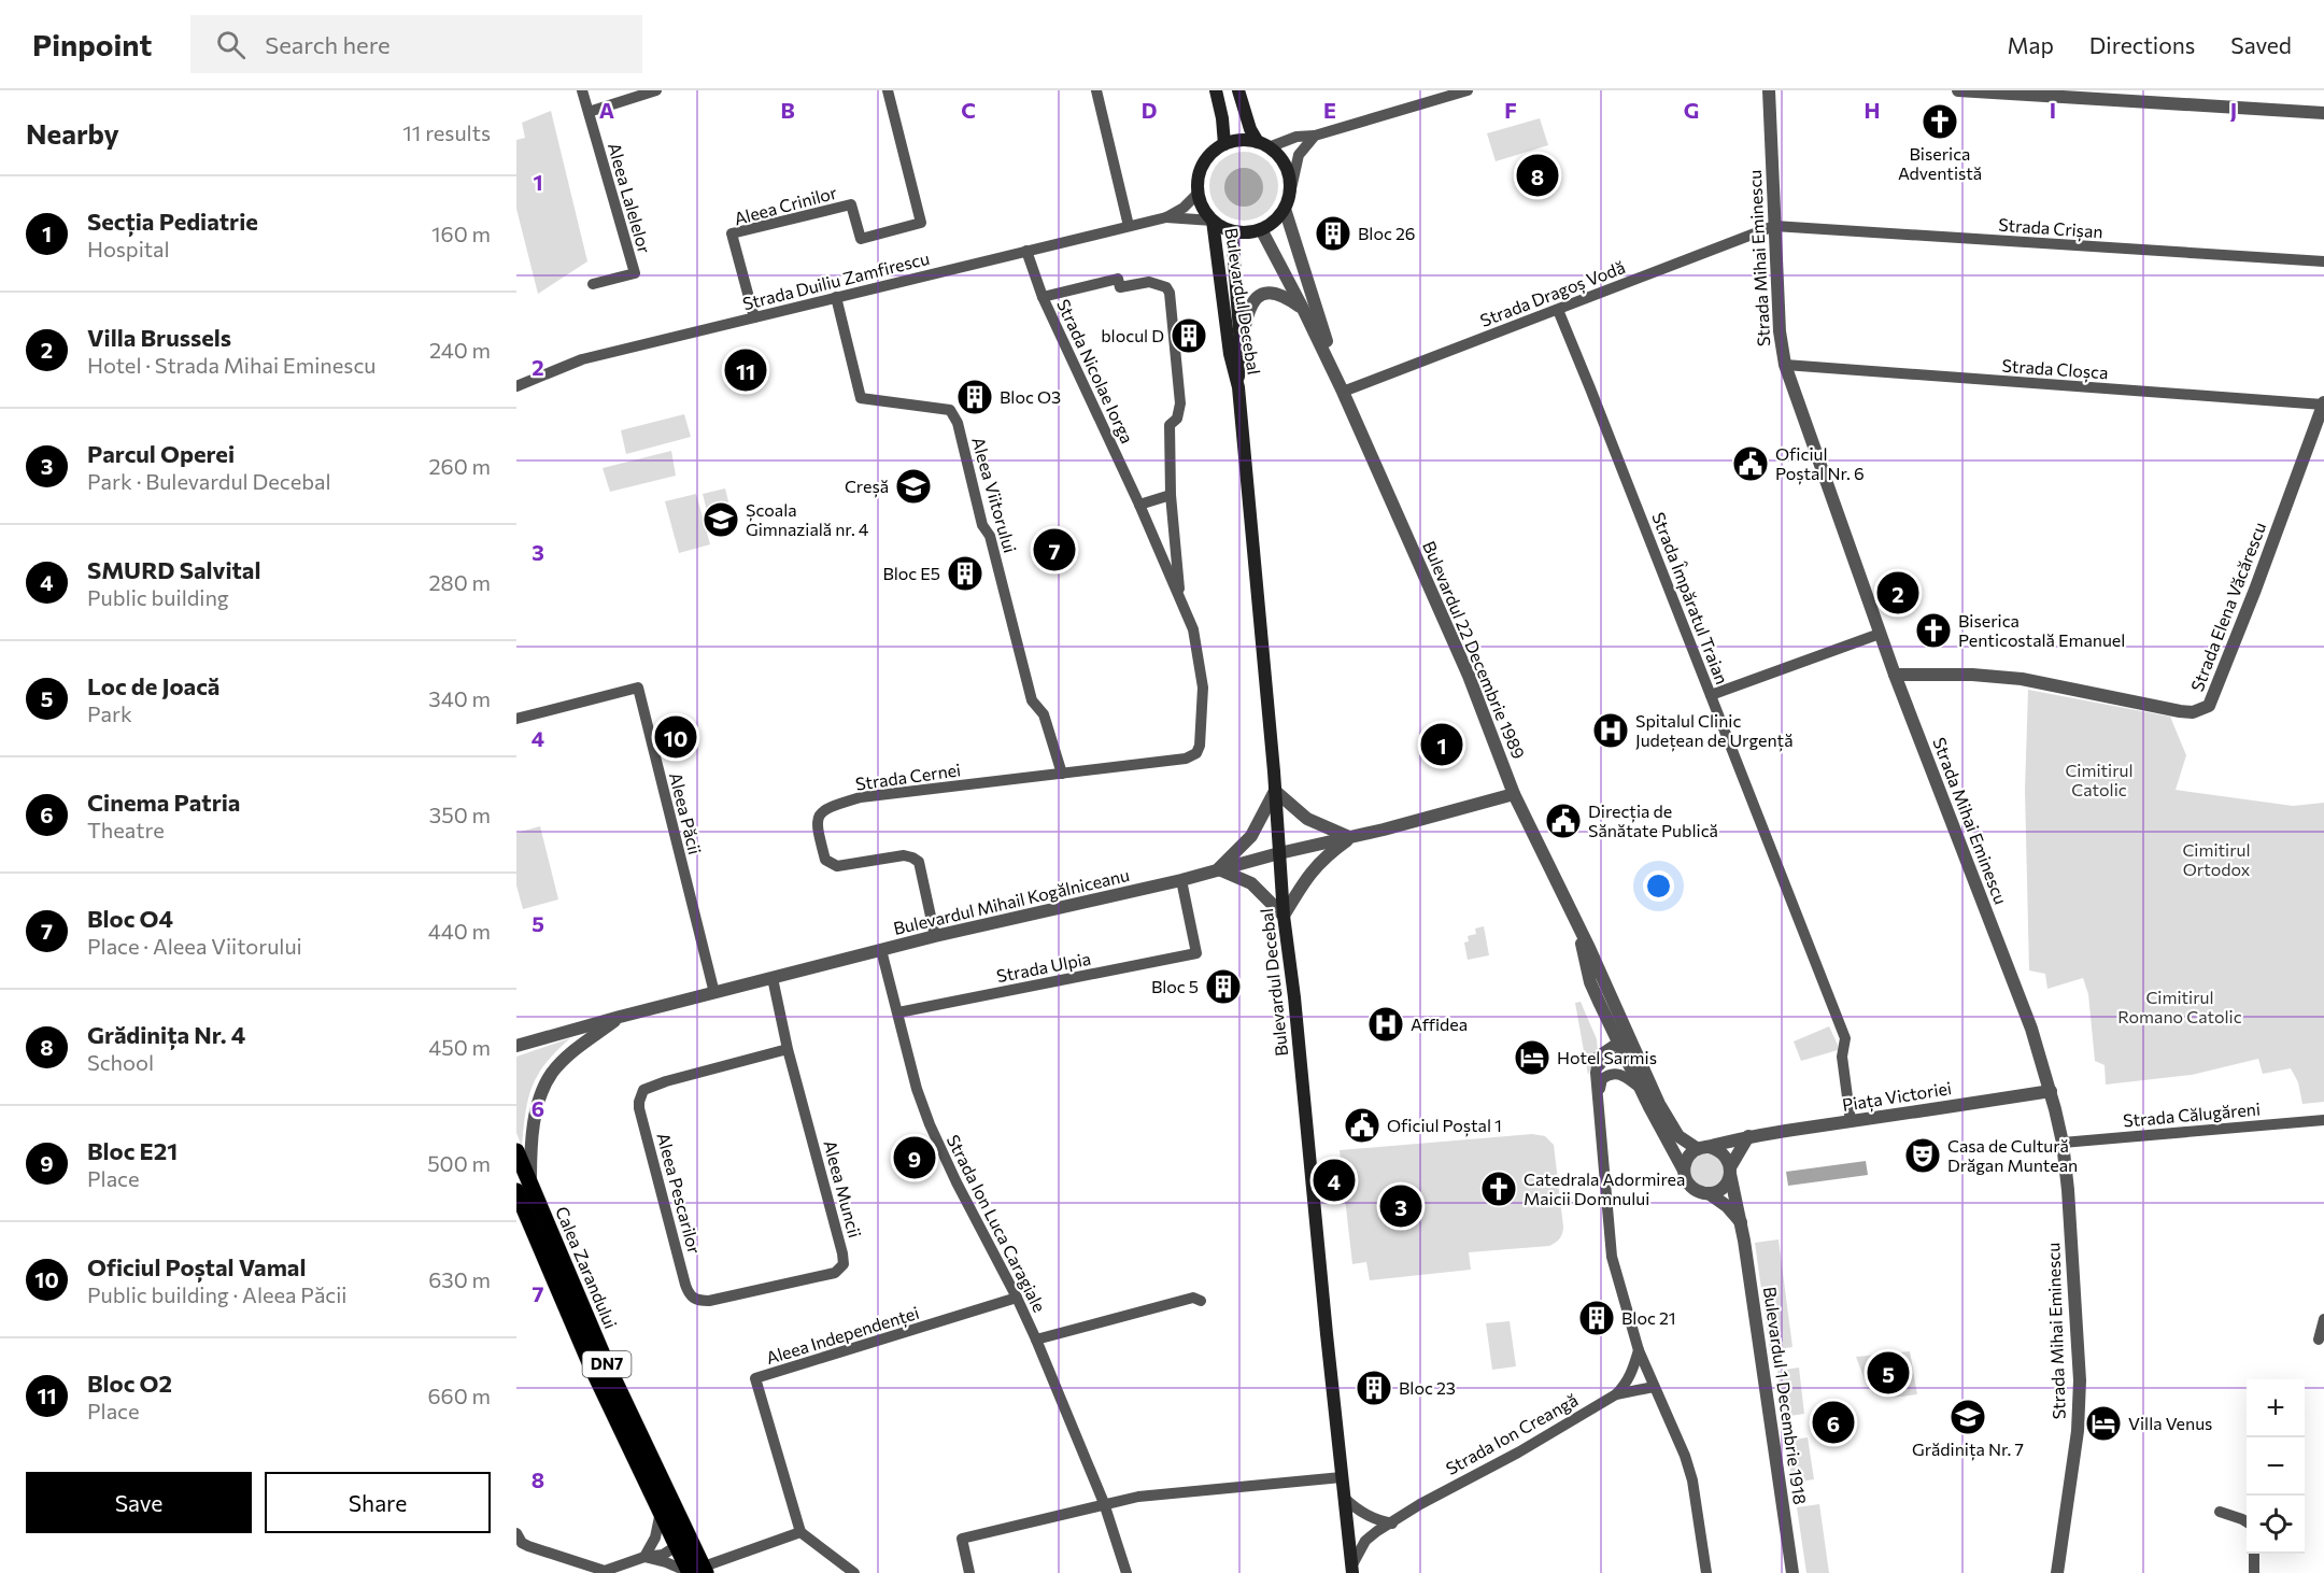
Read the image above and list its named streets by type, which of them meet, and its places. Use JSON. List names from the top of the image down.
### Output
{
  "streets": {
    "main road": ["Bulevardul Decebal", "Calea Zarandului", "DN7"],
    "street": [
      "Aleea Lalelelor",
      "Aleea Crinilor",
      "Strada Crișan",
      "Strada Mihai Eminescu",
      "Strada Duiliu Zamfirescu",
      "Strada Dragoș Vodă",
      "Strada Cloșca",
      "Strada Nicolae Iorga",
      "Aleea Viitorului",
      "Strada Împăratul Traian",
      "Strada Elena Văcărescu",
      "Bulevardul 22 Decembrie 1989",
      "Strada Cernei",
      "Aleea Păcii",
      "Bulevardul Mihail Kogălniceanu",
      "Strada Ulpia",
      "Piața Victoriei",
      "Strada Călugăreni",
      "Aleea Muncii",
      "Aleea Pescarilor",
      "Strada Ion Luca Caragiale",
      "Aleea Independenței",
      "Bulevardul 1 Decembrie 1918",
      "Strada Ion Creangă"
    ]
  },
  "crossings": [
    ["Aleea Crinilor", "Strada Duiliu Zamfirescu"],
    ["Strada Crișan", "Strada Mihai Eminescu"],
    ["Strada Crișan", "Strada Dragoș Vodă"],
    ["Strada Mihai Eminescu", "Strada Dragoș Vodă"],
    ["Strada Mihai Eminescu", "Strada Cloșca"],
    ["Strada Mihai Eminescu", "Strada Elena Văcărescu"],
    ["Strada Mihai Eminescu", "Piața Victoriei"],
    ["Strada Mihai Eminescu", "Strada Călugăreni"],
    ["Strada Duiliu Zamfirescu", "Strada Nicolae Iorga"],
    ["Strada Duiliu Zamfirescu", "Aleea Viitorului"],
    ["Strada Dragoș Vodă", "Strada Împăratul Traian"],
    ["Strada Dragoș Vodă", "Bulevardul 22 Decembrie 1989"],
    ["Bulevardul Decebal", "Bulevardul 22 Decembrie 1989"],
    ["Bulevardul Decebal", "Bulevardul Mihail Kogălniceanu"],
    ["Bulevardul Decebal", "Strada Ion Creangă"],
    ["Strada Cloșca", "Strada Elena Văcărescu"],
    ["Strada Nicolae Iorga", "Strada Cernei"],
    ["Aleea Viitorului", "Strada Cernei"],
    ["Strada Împăratul Traian", "Piața Victoriei"],
    ["Bulevardul 22 Decembrie 1989", "Bulevardul Mihail Kogălniceanu"],
    ["Bulevardul 22 Decembrie 1989", "Piața Victoriei"],
    ["Bulevardul 22 Decembrie 1989", "Bulevardul 1 Decembrie 1918"],
    ["Strada Cernei", "Bulevardul Mihail Kogălniceanu"],
    ["Aleea Păcii", "Bulevardul Mihail Kogălniceanu"],
    ["Bulevardul Mihail Kogălniceanu", "Strada Ulpia"],
    ["Bulevardul Mihail Kogălniceanu", "Aleea Muncii"],
    ["Bulevardul Mihail Kogălniceanu", "Strada Ion Luca Caragiale"],
    ["Strada Ulpia", "Strada Ion Luca Caragiale"],
    ["Piața Victoriei", "Bulevardul 1 Decembrie 1918"],
    ["Aleea Muncii", "Aleea Pescarilor"],
    ["Strada Ion Luca Caragiale", "Aleea Independenței"]
  ],
  "parks": ["Cimitirul Catolic", "Cimitirul Ortodox", "Cimitirul Romano Catolic"],
  "places": {
    "church": ["Biserica Adventistă", "Biserica Penticostală Emanuel", "Catedrala Adormirea Maicii Domnului"],
    "building": [
      "Bloc 26",
      "blocul D",
      "Bloc O3",
      "Bloc E5",
      "Bloc 5",
      "Bloc 21",
      "Bloc 23"
    ],
    "public building": ["Oficiul Poștal Nr. 6", "Direcția de Sănătate Publică", "Oficiul Poștal 1"],
    "school or university": ["Creșă", "Școala Gimnazială nr. 4", "Grădinița Nr. 7"],
    "hospital": ["Spitalul Clinic Județean de Urgență", "Affidea"],
    "hotel": ["Hotel Sarmis", "Villa Venus"],
    "theatre": ["Casa de Cultură Drăgan Muntean"]
  },
  "page": {
    "header": "Pinpoint",
    "search": "Search here",
    "nav": ["Map", "Directions", "Saved"],
    "heading": ["Nearby", "11 results"],
    "pins": [
      "8",
      "11",
      "7",
      "2",
      "10",
      "1",
      "9",
      "4",
      "3",
      "5",
      "6"
    ],
    "list": [
      {
        "mark": "1",
        "name": "Secția Pediatrie",
        "note": "Hospital",
        "value": "160 m"
      },
      {
        "mark": "2",
        "name": "Villa Brussels",
        "note": "Hotel · Strada Mihai Eminescu",
        "value": "240 m"
      },
      {
        "mark": "3",
        "name": "Parcul Operei",
        "note": "Park · Bulevardul Decebal",
        "value": "260 m"
      },
      {
        "mark": "4",
        "name": "SMURD Salvital",
        "note": "Public building",
        "value": "280 m"
      },
      {
        "mark": "5",
        "name": "Loc de Joacă",
        "note": "Park",
        "value": "340 m"
      },
      {
        "mark": "6",
        "name": "Cinema Patria",
        "note": "Theatre",
        "value": "350 m"
      },
      {
        "mark": "7",
        "name": "Bloc O4",
        "note": "Place · Aleea Viitorului",
        "value": "440 m"
      },
      {
        "mark": "8",
        "name": "Grădinița Nr. 4",
        "note": "School",
        "value": "450 m"
      },
      {
        "mark": "9",
        "name": "Bloc E21",
        "note": "Place",
        "value": "500 m"
      },
      {
        "mark": "10",
        "name": "Oficiul Poștal Vamal",
        "note": "Public building · Aleea Păcii",
        "value": "630 m"
      },
      {
        "mark": "11",
        "name": "Bloc O2",
        "note": "Place",
        "value": "660 m"
      }
    ],
    "map_buttons": ["+", "−"],
    "buttons": ["Save", "Share"]
  },
  "grid": {
    "columns": [
      "A",
      "B",
      "C",
      "D",
      "E",
      "F",
      "G",
      "H",
      "I",
      "J"
    ],
    "rows": [
      "1",
      "2",
      "3",
      "4",
      "5",
      "6",
      "7",
      "8"
    ]
  }
}
